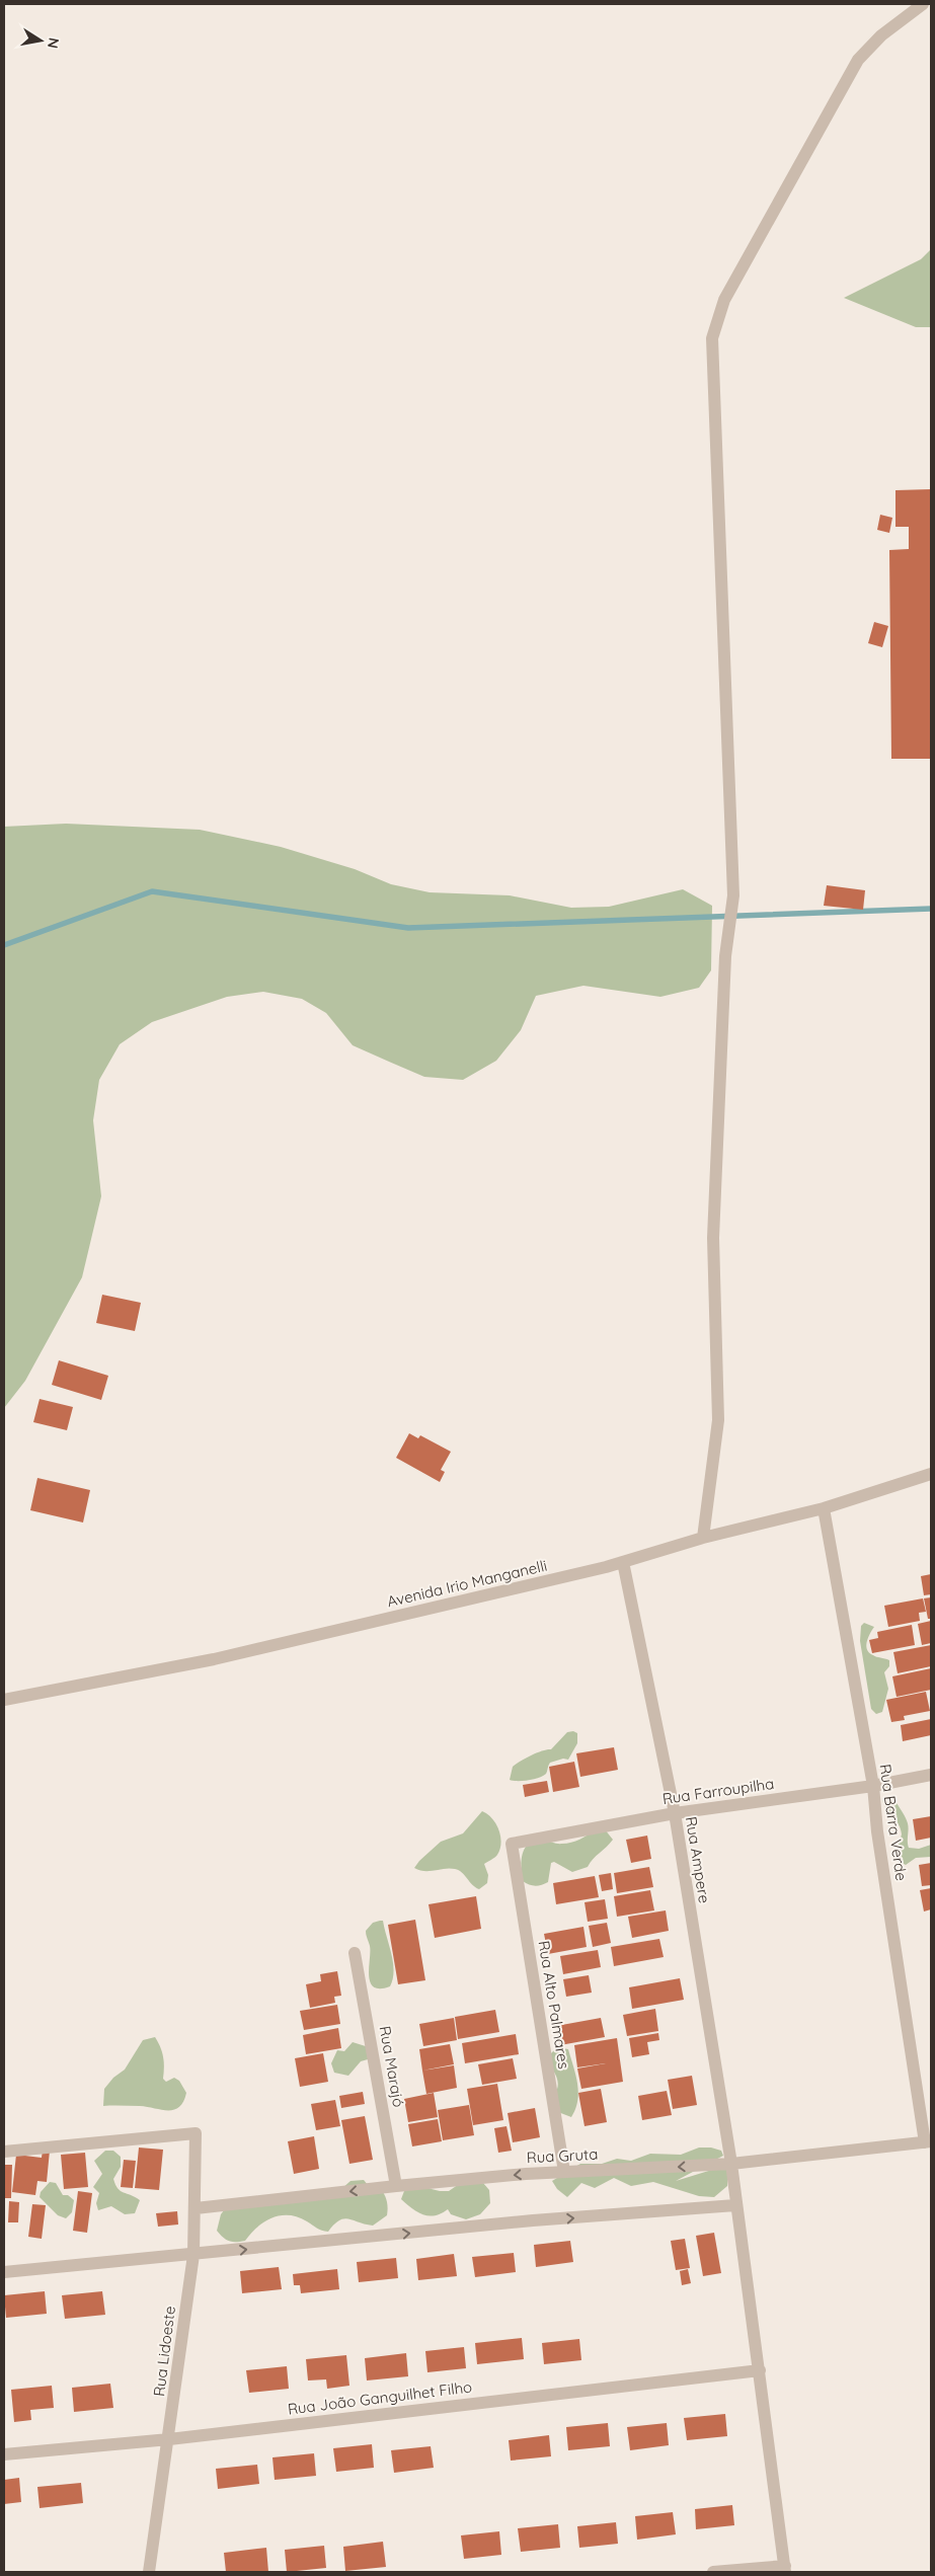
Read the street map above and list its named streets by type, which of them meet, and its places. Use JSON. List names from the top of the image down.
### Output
{
  "streets": {
    "street": [
      "Avenida Irio Manganelli",
      "Rua Farroupilha",
      "Rua Barra Verde",
      "Rua Ampere",
      "Rua Alto Palmares",
      "Rua Marajó",
      "Rua Gruta",
      "Rua Lidoeste",
      "Rua João Ganguilhet Filho"
    ]
  },
  "crossings": [
    ["Avenida Irio Manganelli", "Rua Barra Verde"],
    ["Avenida Irio Manganelli", "Rua Ampere"],
    ["Rua Farroupilha", "Rua Barra Verde"],
    ["Rua Farroupilha", "Rua Ampere"],
    ["Rua Farroupilha", "Rua Alto Palmares"],
    ["Rua Barra Verde", "Rua Gruta"],
    ["Rua Ampere", "Rua Gruta"],
    ["Rua Ampere", "Rua João Ganguilhet Filho"],
    ["Rua Alto Palmares", "Rua Gruta"],
    ["Rua Marajó", "Rua Gruta"],
    ["Rua Gruta", "Rua Lidoeste"],
    ["Rua Lidoeste", "Rua João Ganguilhet Filho"]
  ],
  "north": "right"
}
